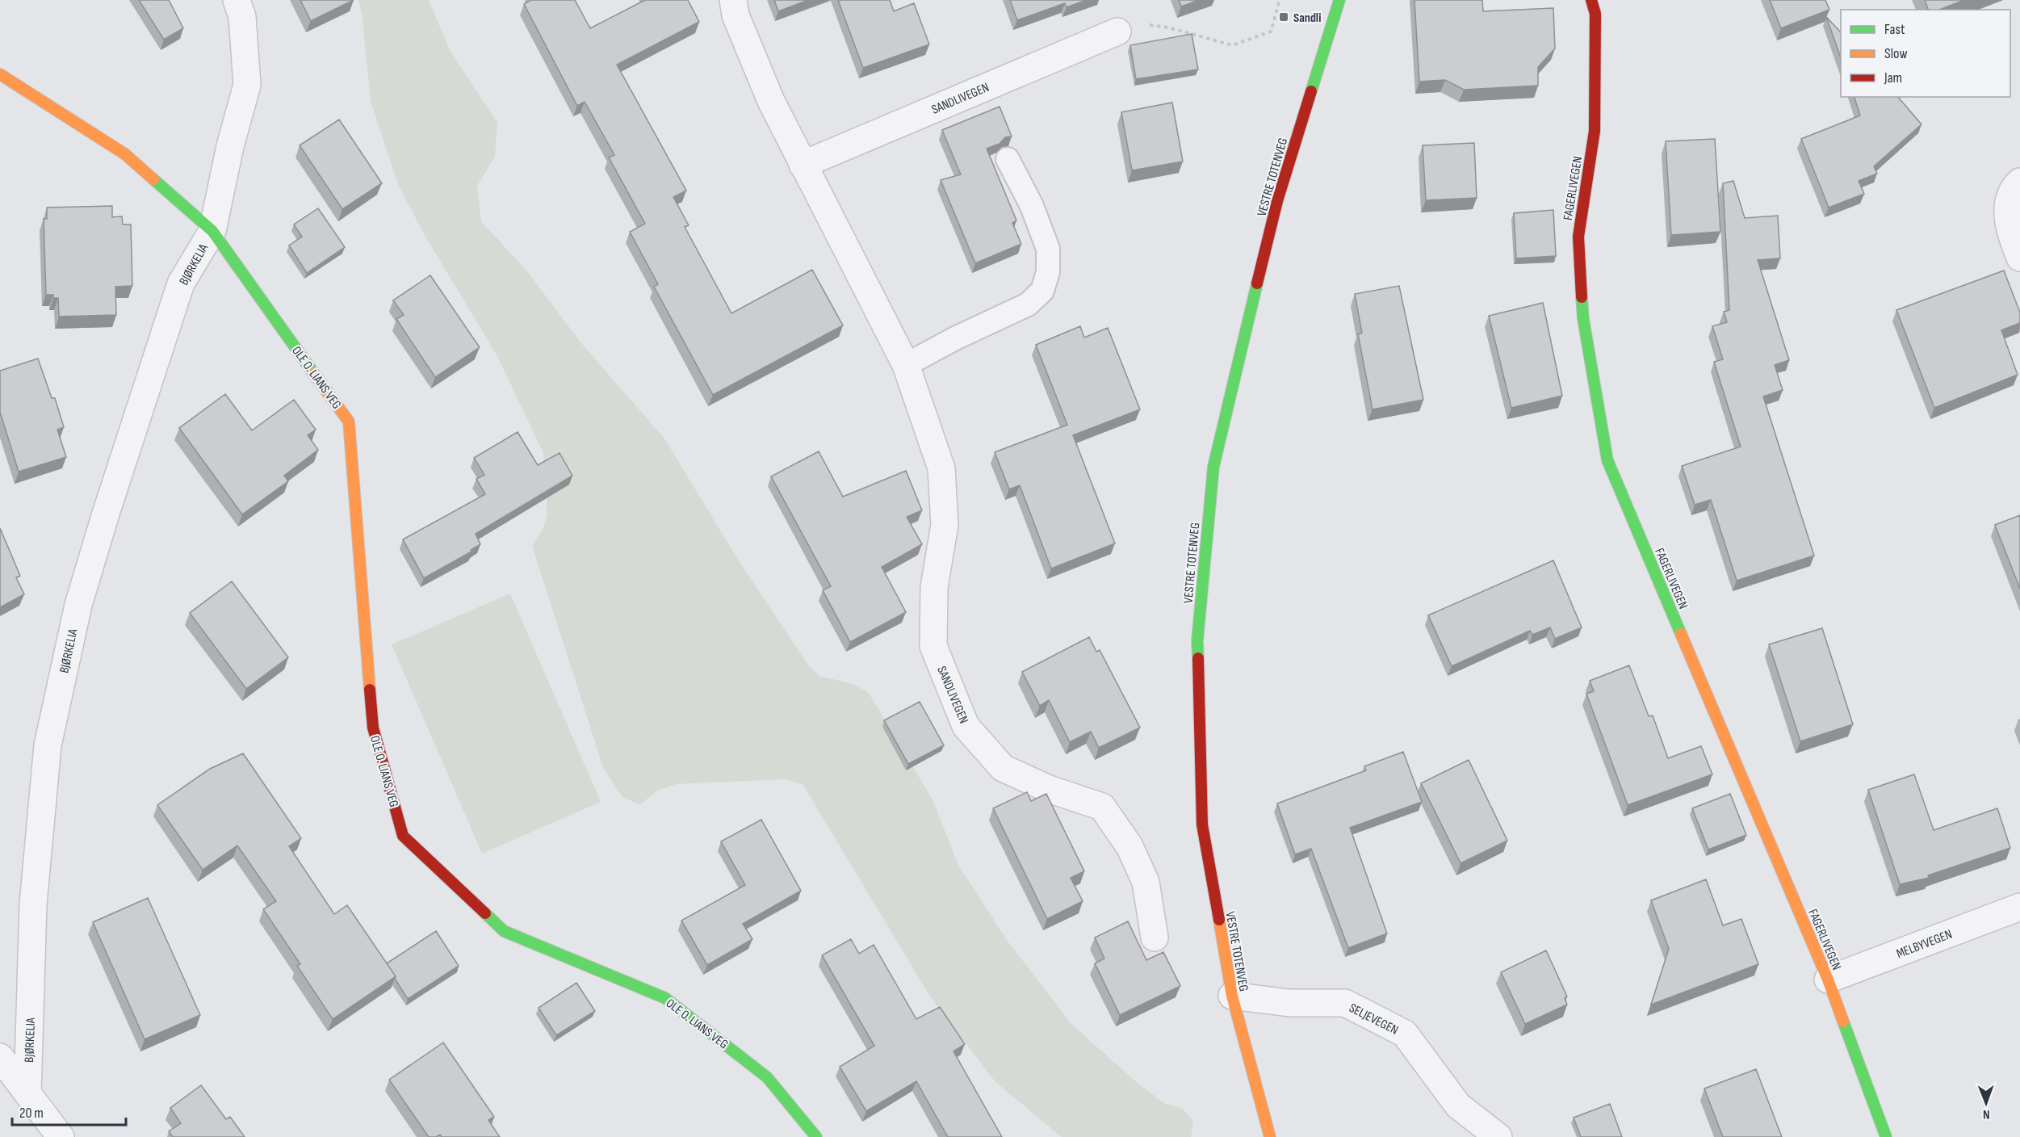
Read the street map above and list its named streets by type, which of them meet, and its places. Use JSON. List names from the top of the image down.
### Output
{
  "streets": {
    "street": [
      "SANDLIVEGEN",
      "VESTRE TOTENVEG",
      "FAGERLIVEGEN",
      "BJØRKELIA",
      "OLE O. LIANS VEG",
      "MELBYVEGEN",
      "SELJEVEGEN"
    ]
  },
  "crossings": [
    ["VESTRE TOTENVEG", "SELJEVEGEN"],
    ["FAGERLIVEGEN", "MELBYVEGEN"],
    ["BJØRKELIA", "OLE O. LIANS VEG"]
  ],
  "places": {
    "transit": ["Sandli"]
  },
  "legend": ["Fast", "Slow", "Jam"],
  "scale_bar": "20 m",
  "north": "bottom"
}
